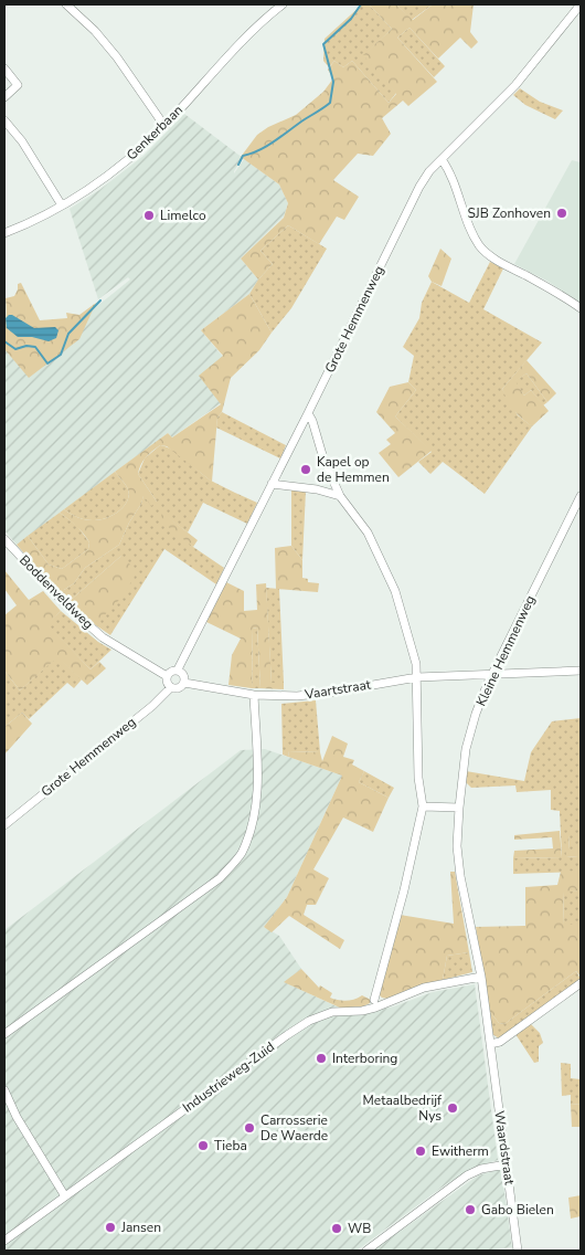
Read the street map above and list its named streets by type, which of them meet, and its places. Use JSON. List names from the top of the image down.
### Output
{
  "streets": {
    "street": [
      "Genkerbaan",
      "Grote Hemmenweg",
      "Boddenveldweg",
      "Kleine Hemmenweg",
      "Vaartstraat",
      "Industrieweg-Zuid",
      "Waardstraat"
    ]
  },
  "crossings": [
    ["Grote Hemmenweg", "Boddenveldweg"],
    ["Grote Hemmenweg", "Vaartstraat"],
    ["Boddenveldweg", "Vaartstraat"],
    ["Kleine Hemmenweg", "Vaartstraat"],
    ["Kleine Hemmenweg", "Industrieweg-Zuid"],
    ["Kleine Hemmenweg", "Waardstraat"]
  ],
  "places": [
    "SJB Zonhoven",
    "Limelco",
    "Kapel op de Hemmen",
    "Interboring",
    "Metaalbedrijf Nys",
    "Carrosserie De Waerde",
    "Tieba",
    "Ewitherm",
    "Gabo Bielen",
    "Jansen",
    "WB"
  ]
}
